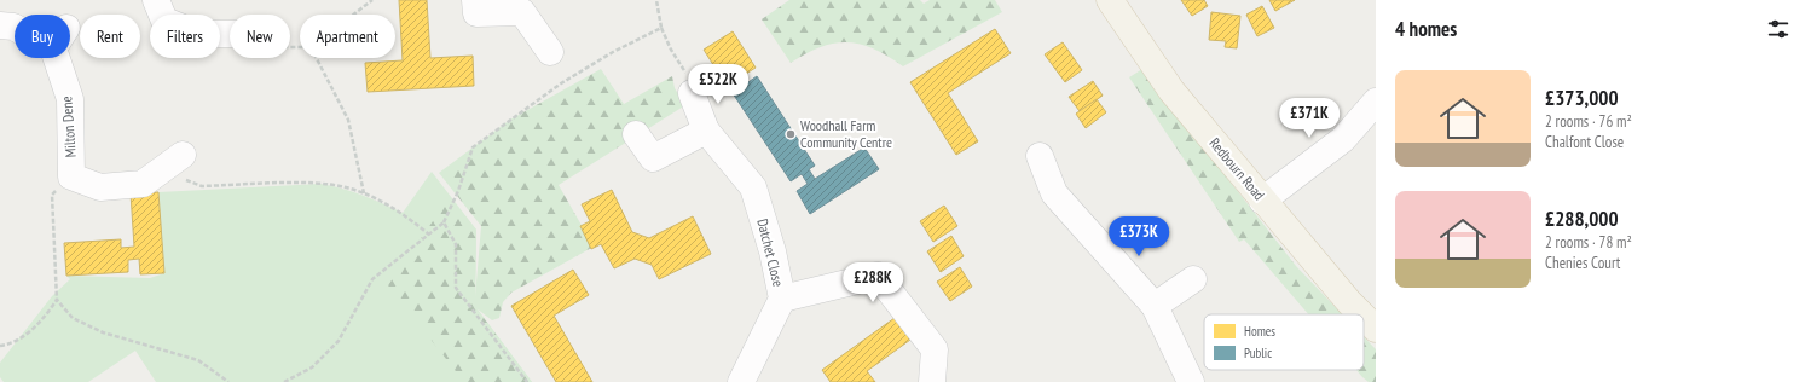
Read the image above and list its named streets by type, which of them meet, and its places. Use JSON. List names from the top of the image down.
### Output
{
  "streets": {
    "main road": ["Redbourn Road"],
    "street": ["Milton Dene", "Datchet Close"]
  },
  "places": ["Woodhall Farm Community Centre"],
  "legend": ["Homes", "Public"],
  "page": {
    "heading": "4 homes",
    "chip": [
      "Buy",
      "Rent",
      "Filters",
      "New",
      "Apartment"
    ],
    "list": [
      {
        "name": "£373,000",
        "note": "2 rooms · 76 m² · Chalfont Close"
      },
      {
        "name": "£288,000",
        "note": "2 rooms · 78 m² · Chenies Court"
      }
    ],
    "price": [
      "£522K",
      "£371K",
      "£373K",
      "£288K"
    ]
  }
}
